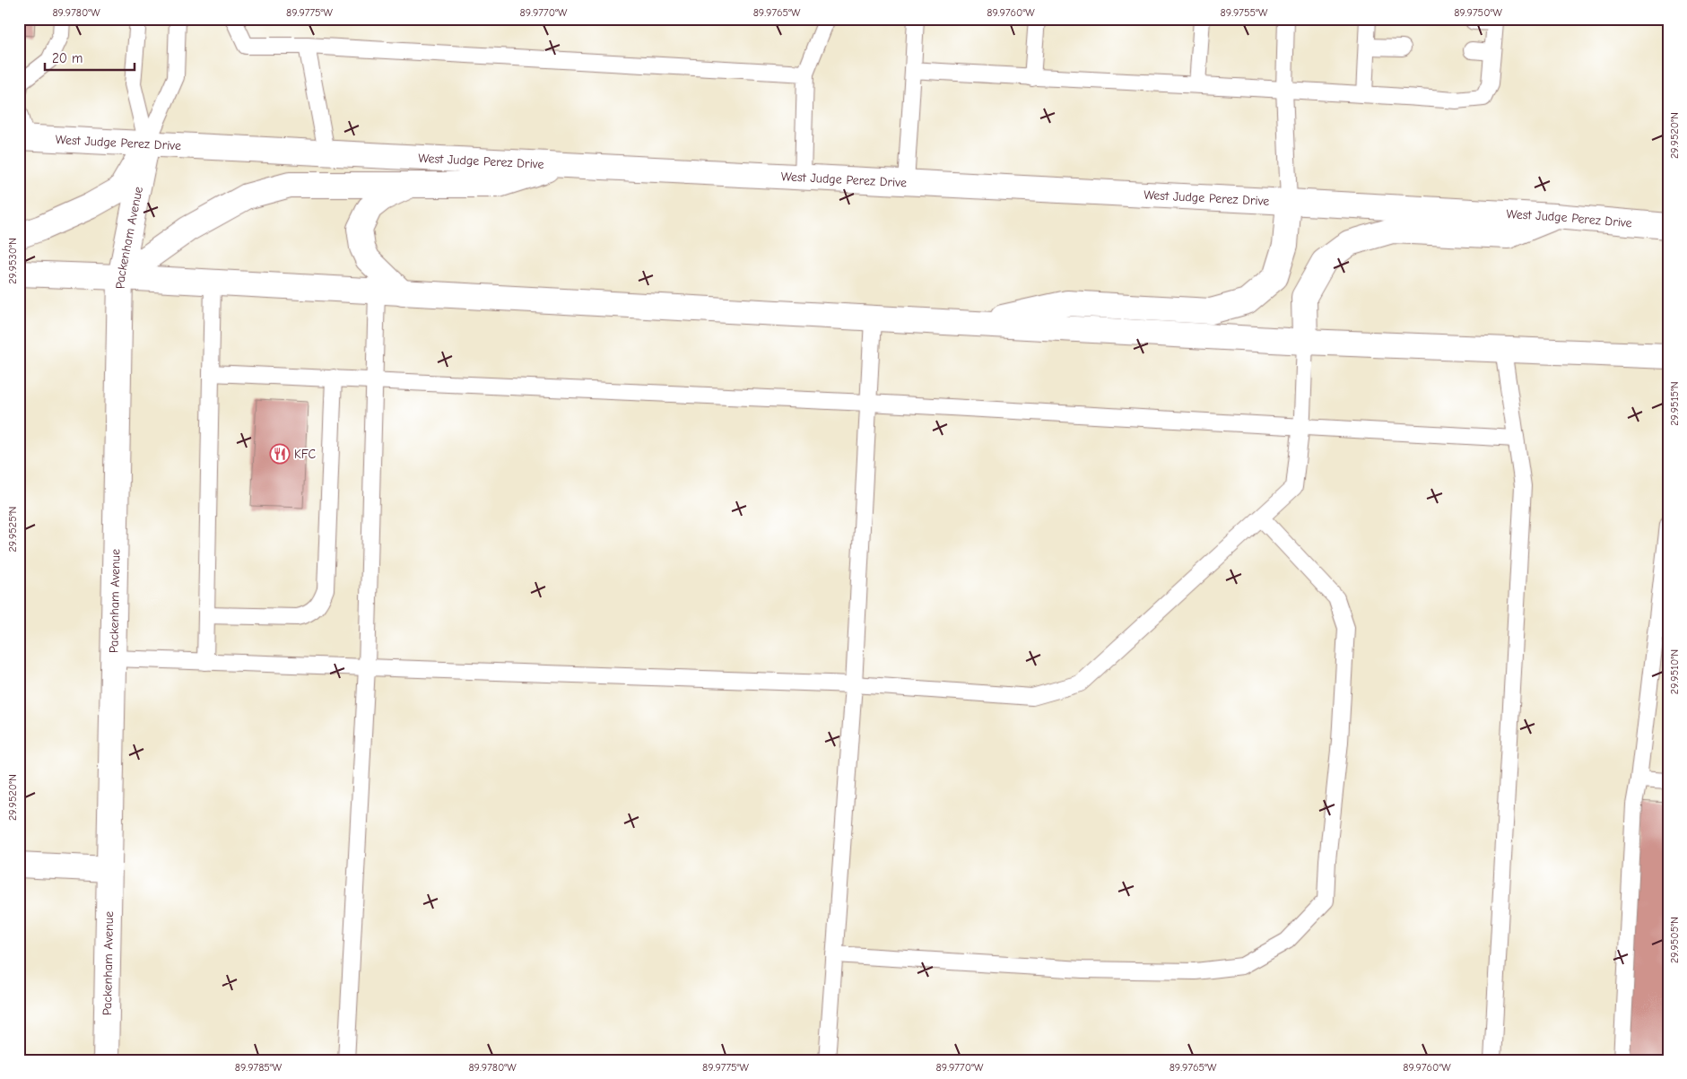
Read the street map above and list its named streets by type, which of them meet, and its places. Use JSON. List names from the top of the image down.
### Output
{
  "streets": {
    "main road": ["West Judge Perez Drive", "Packenham Avenue"]
  },
  "crossings": [
    ["West Judge Perez Drive", "Packenham Avenue"]
  ],
  "places": {
    "restaurant": ["KFC"]
  },
  "scale_bar": "20 m",
  "coordinates": [
    "89.9780°W",
    "89.9775°W",
    "89.9770°W",
    "89.9765°W",
    "89.9760°W",
    "89.9755°W",
    "89.9750°W",
    "29.9520°N",
    "29.9530°N",
    "29.9515°N",
    "29.9525°N",
    "29.9510°N",
    "29.9505°N",
    "89.9785°W"
  ]
}
